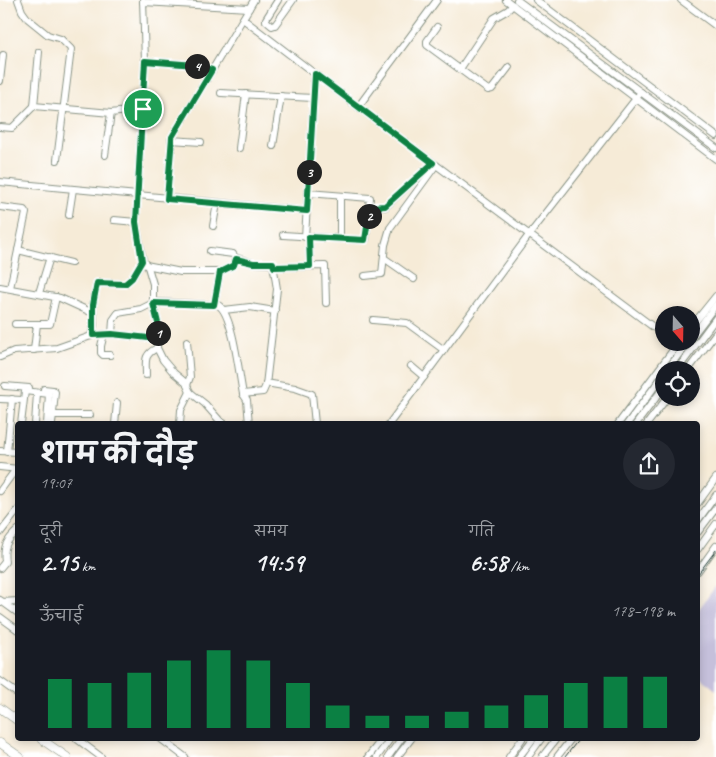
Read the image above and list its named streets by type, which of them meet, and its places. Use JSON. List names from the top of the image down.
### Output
{
  "north": "bottom",
  "page": {
    "pins": [
      "4",
      "3",
      "2",
      "1"
    ],
    "heading": ["शाम की दौड़", "19:07"],
    "stats": [
      ["दूरी", "2.15 km"],
      ["समय", "14:59"],
      ["गति", "6:58 /km"]
    ],
    "chart": ["ऊँचाई", "178–198 m"]
  }
}
